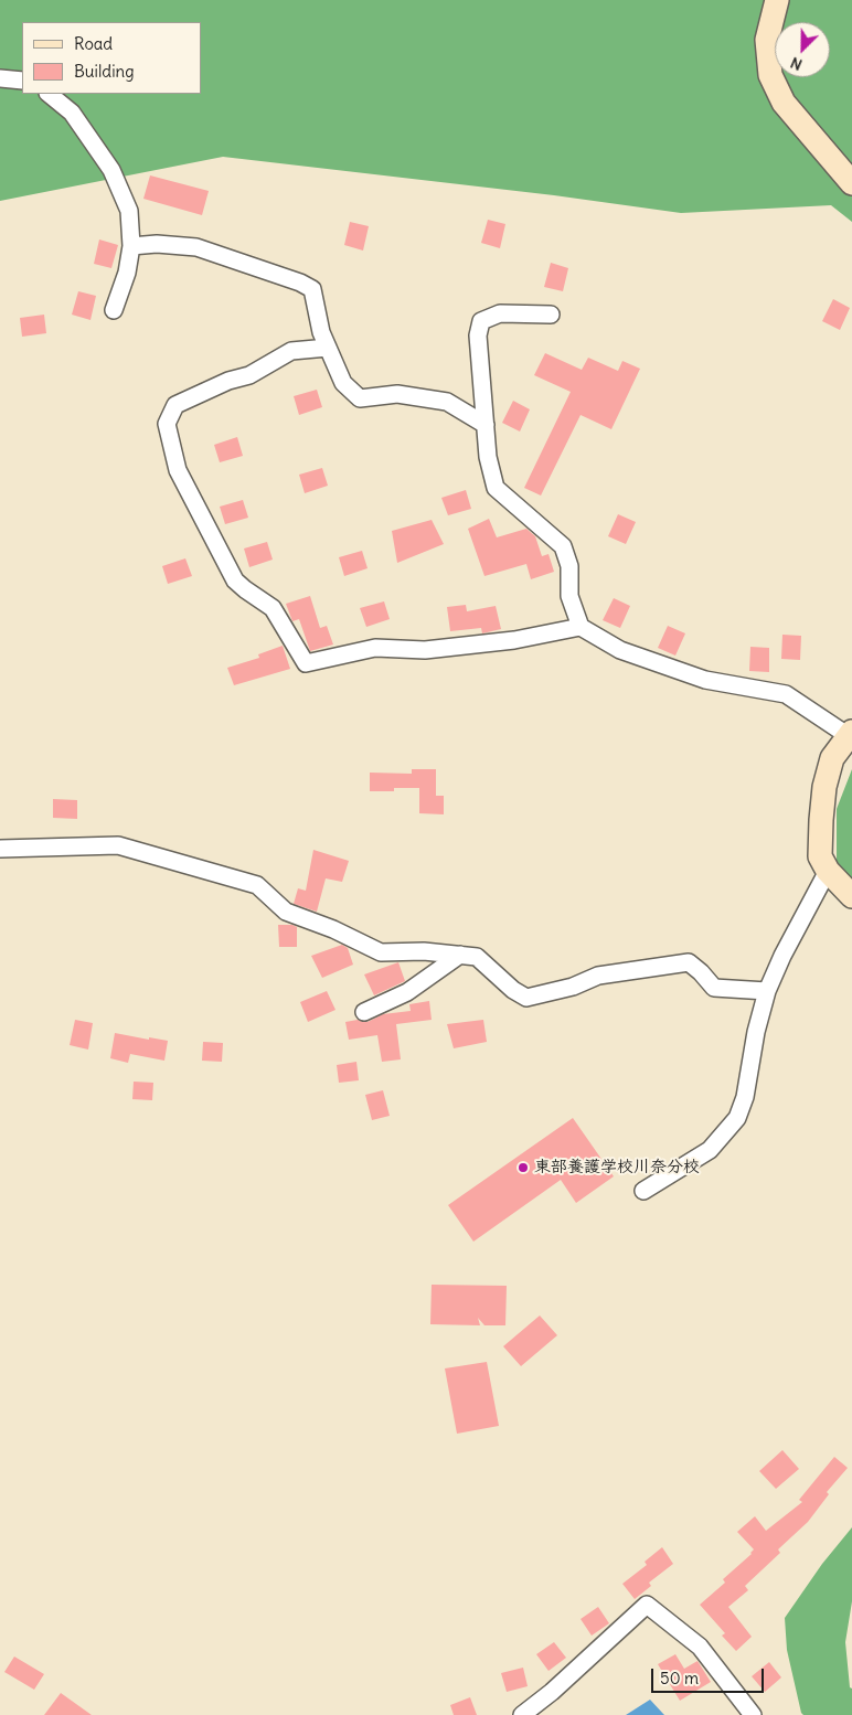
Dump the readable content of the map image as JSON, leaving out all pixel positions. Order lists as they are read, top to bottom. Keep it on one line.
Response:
{"places":["東部養護学校川奈分校"],"legend":["Road","Building"],"scale_bar":"50 m","north":"bottom left"}
